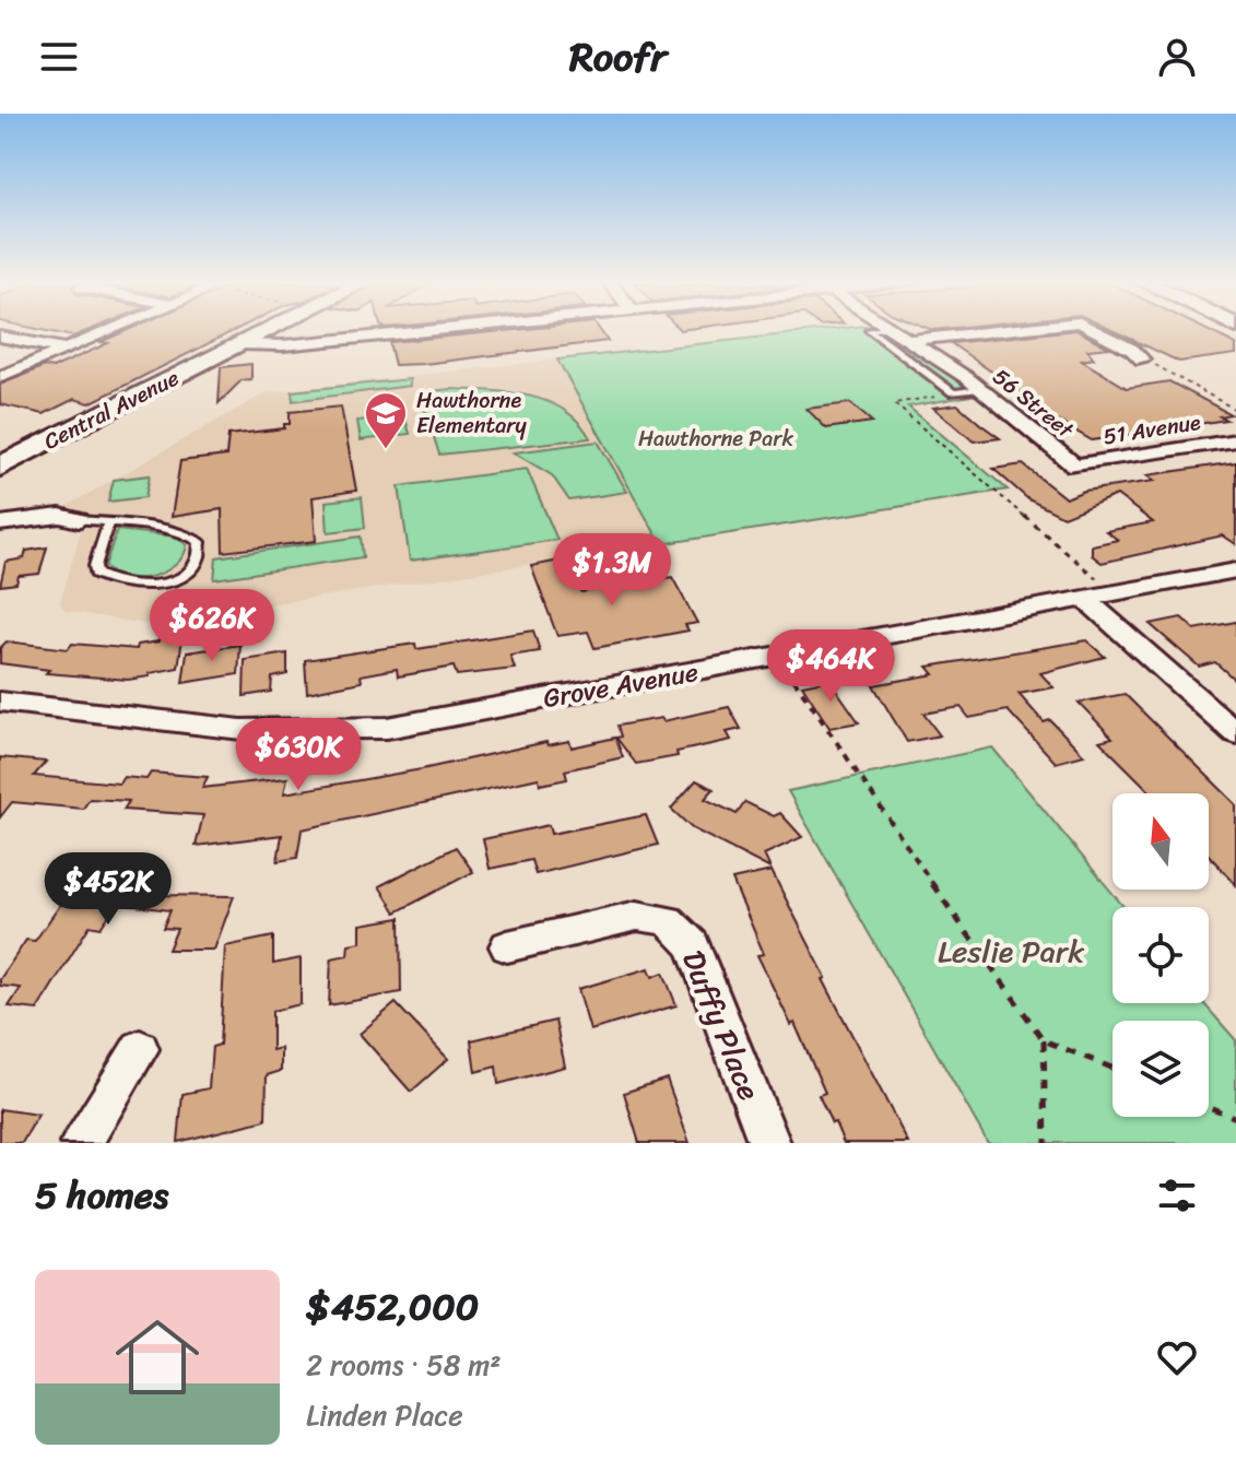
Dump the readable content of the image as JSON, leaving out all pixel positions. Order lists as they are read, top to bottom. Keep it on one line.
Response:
{"streets":{"street":["56 Street","Central Avenue","51 Avenue","Grove Avenue","Duffy Place"]},"crossings":[["56 Street","51 Avenue"]],"parks":["Hawthorne Park","Leslie Park"],"places":{"school or university":["Hawthorne Elementary"]},"north":"top","page":{"header":"Roofr","price":["$1.3M","$626K","$464K","$630K","$452K"],"heading":"5 homes","list":[{"name":"$452,000","note":"2 rooms · 58 m² · Linden Place"}]}}
